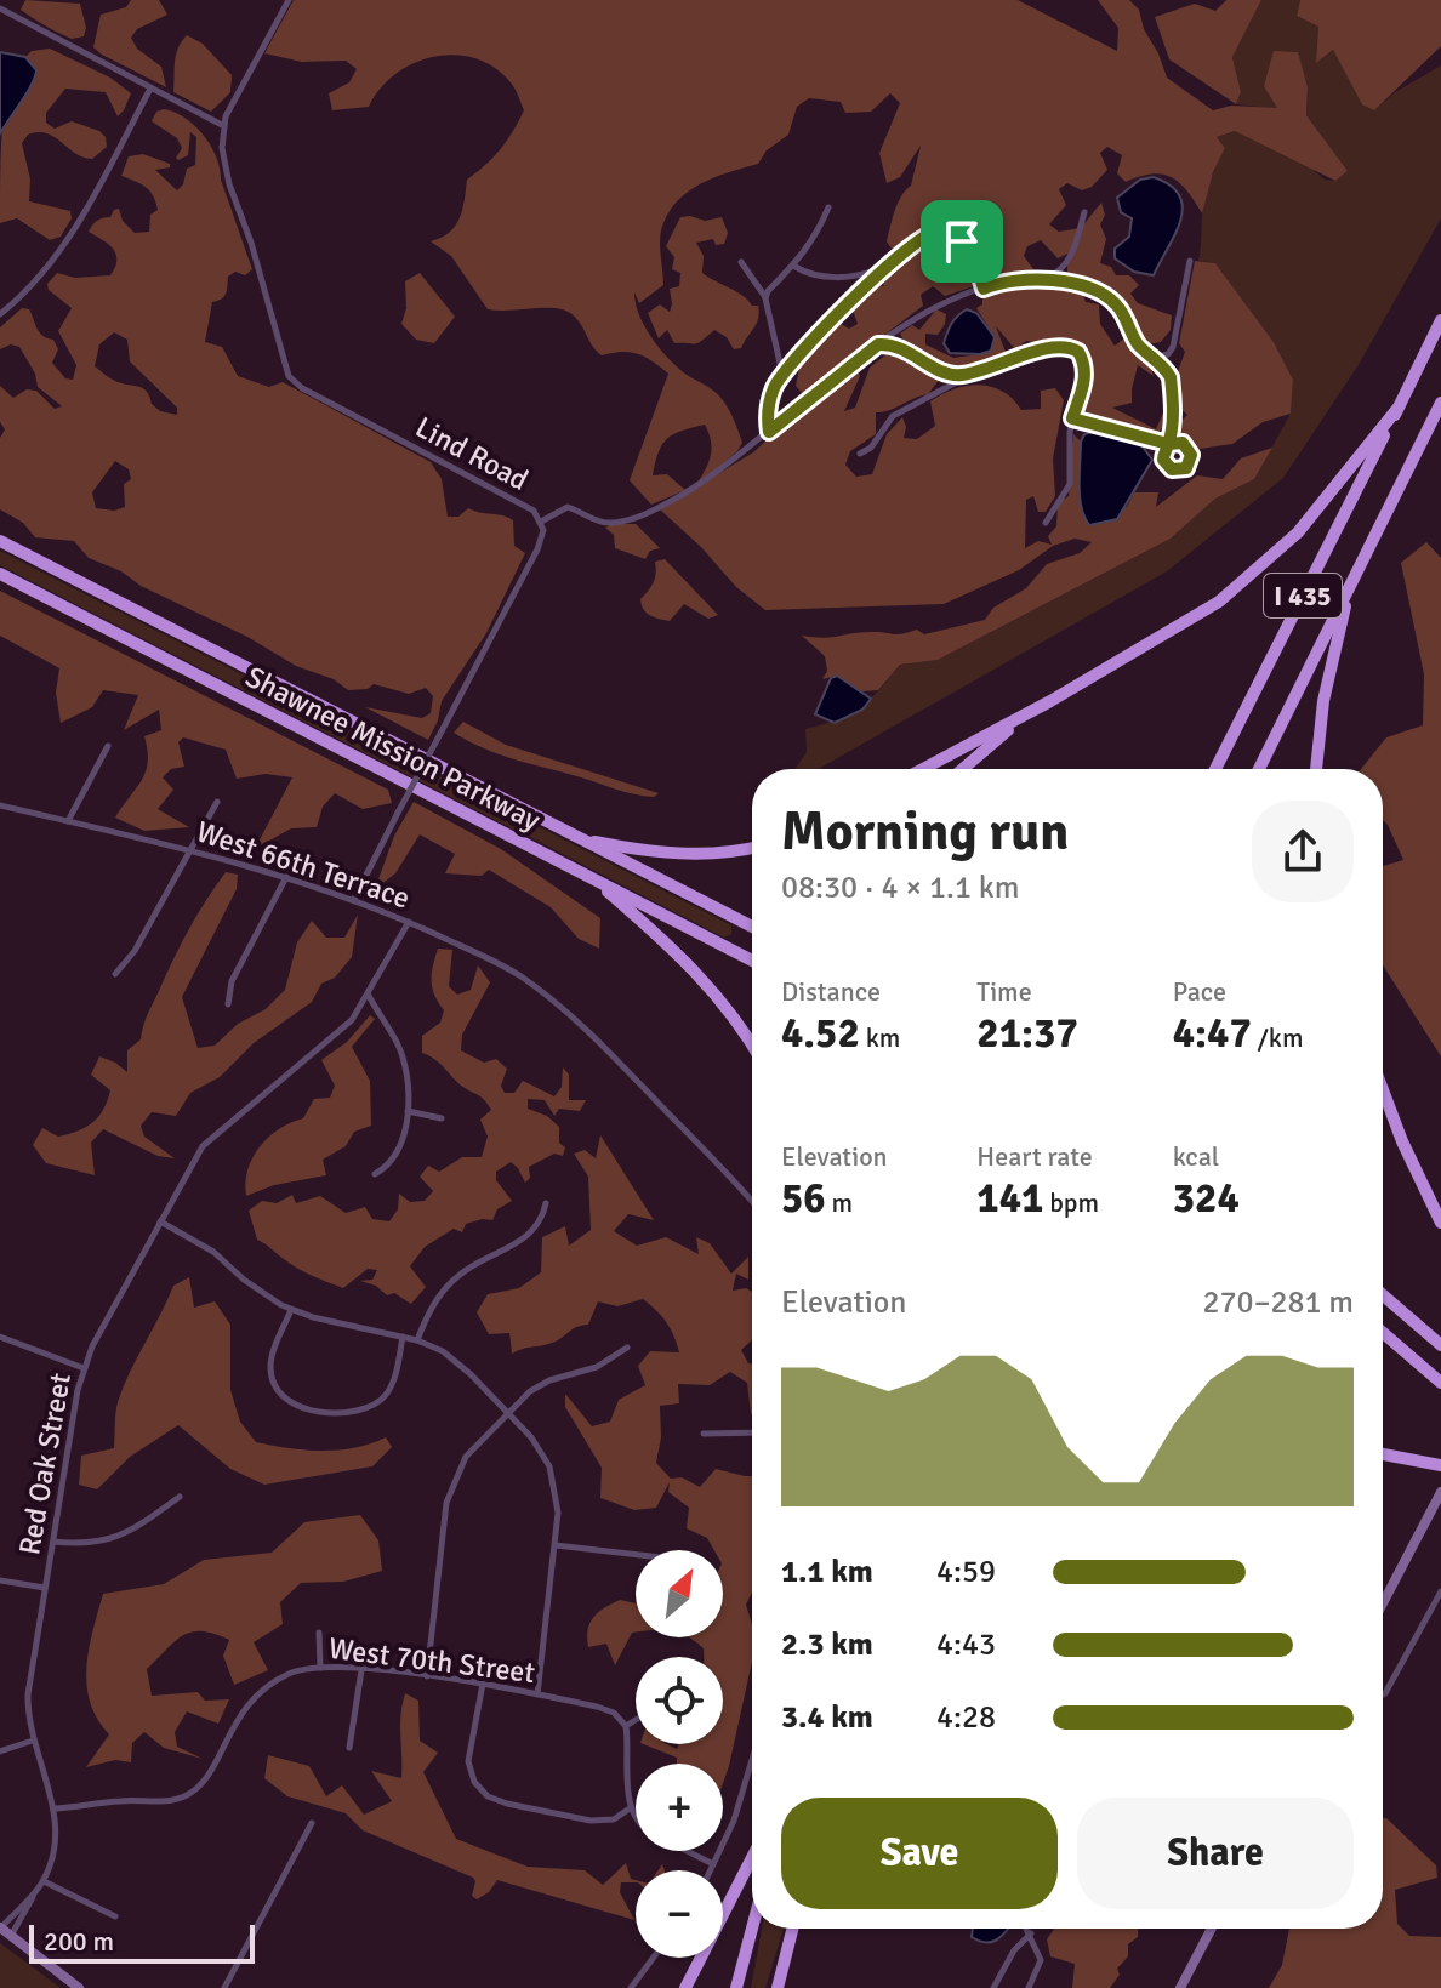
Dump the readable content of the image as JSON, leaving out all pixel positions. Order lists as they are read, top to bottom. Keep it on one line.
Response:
{"streets":{"highway":["I 435","Shawnee Mission Parkway"],"street":["Lind Road","West 66th Terrace","Red Oak Street","West 70th Street"]},"crossings":[["Lind Road","West 66th Terrace"],["West 66th Terrace","Red Oak Street"],["Red Oak Street","West 70th Street"]],"scale_bar":"200 m","north":"top right","page":{"heading":["Morning run","08:30 · 4 × 1.1 km"],"stats":[["Distance","4.52 km"],["Time","21:37"],["Pace","4:47 /km"],["Elevation","56 m"],["Heart rate","141 bpm"],["kcal","324"]],"chart":["Elevation","270–281 m"],"list":[{"name":"1.1 km","note":"4:59"},{"name":"2.3 km","note":"4:43"},{"name":"3.4 km","note":"4:28"}],"map_buttons":["+","−"],"buttons":["Save","Share"],"scale":"200 m"}}
